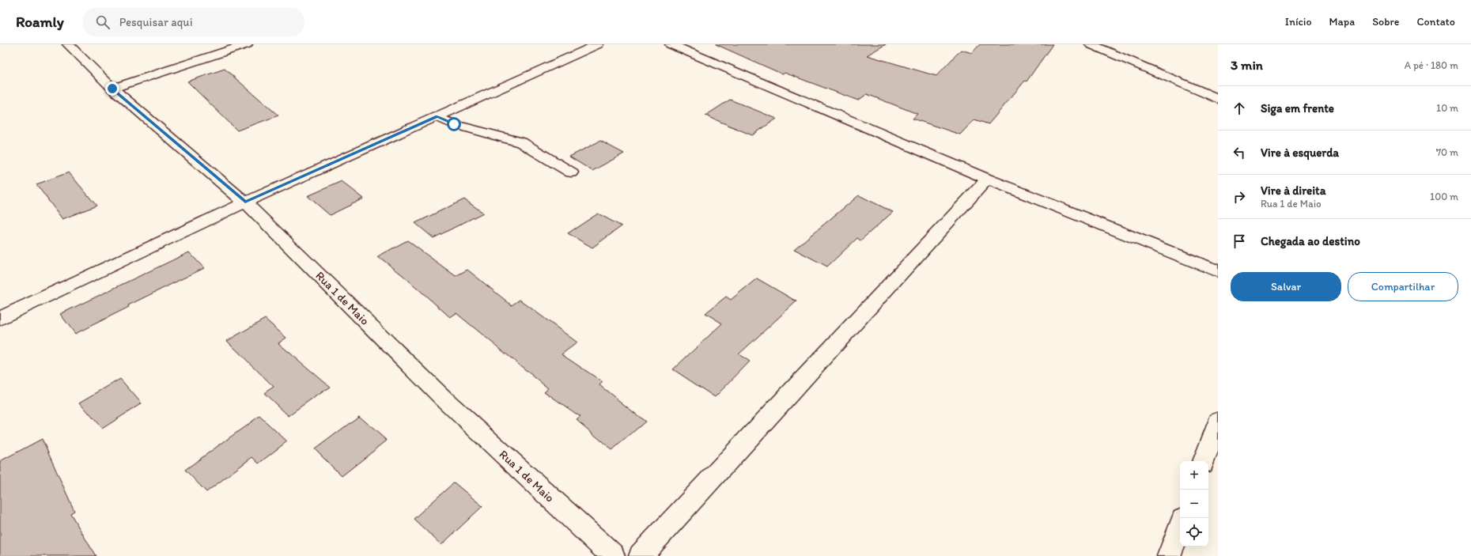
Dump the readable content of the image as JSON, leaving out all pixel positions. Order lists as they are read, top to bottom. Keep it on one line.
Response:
{"streets":{"street":["Rua 1 de Maio"]},"page":{"header":"Roamly","search":"Pesquisar aqui","nav":["Início","Mapa","Sobre","Contato"],"heading":["3 min","A pé · 180 m"],"list":[["Siga em frente","10 m"],["Vire à esquerda","70 m"],["Vire à direita","Rua 1 de Maio","100 m"],"Chegada ao destino"],"buttons":["Salvar","Compartilhar"],"map_buttons":["+","−"]}}
